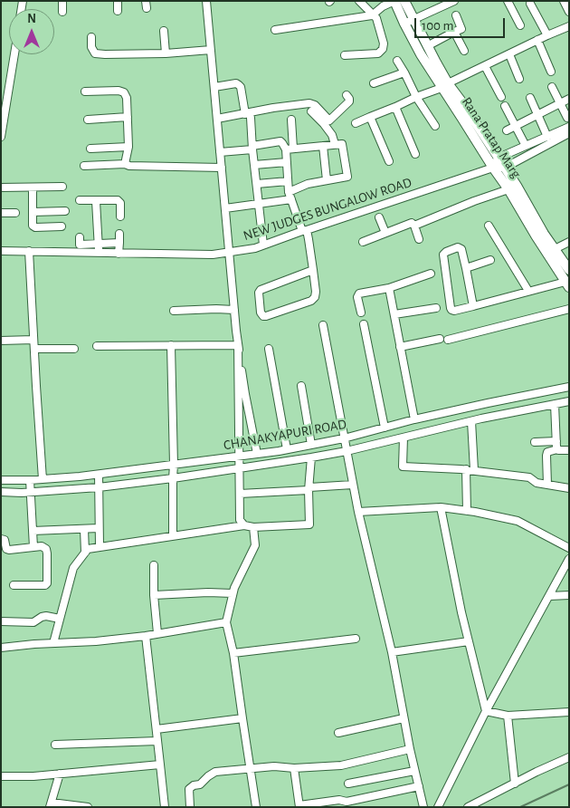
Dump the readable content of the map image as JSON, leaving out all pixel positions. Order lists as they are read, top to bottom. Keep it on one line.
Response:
{"streets":{"main road":["Rana Pratap Marg"],"street":["NEW JUDGES BUNGALOW ROAD","CHANAKYAPURI ROAD"]},"crossings":[["Rana Pratap Marg","NEW JUDGES BUNGALOW ROAD"]],"scale_bar":"100 m","north":"top"}
